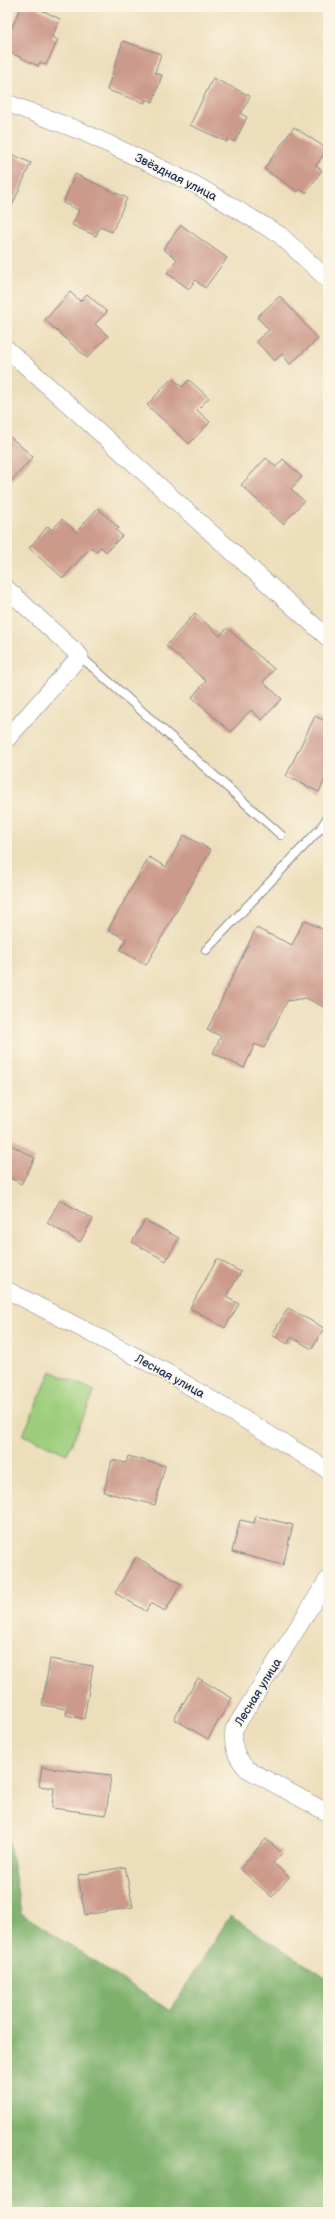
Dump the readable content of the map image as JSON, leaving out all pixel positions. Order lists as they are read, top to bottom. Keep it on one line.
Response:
{"streets":{"street":["Звёздная улица","Лесная улица"]}}
